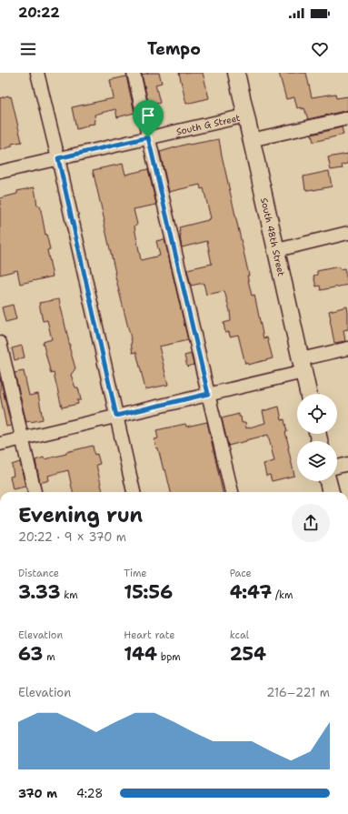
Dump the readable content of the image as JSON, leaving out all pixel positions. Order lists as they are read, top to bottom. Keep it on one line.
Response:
{"streets":{"main road":["South 48th Street"],"street":["South G Street"]},"crossings":[["South G Street","South 48th Street"]],"page":{"status":"20:22","header":"Tempo","heading":["Evening run","20:22 · 9 × 370 m"],"stats":[["Distance","3.33 km"],["Time","15:56"],["Pace","4:47 /km"],["Elevation","63 m"],["Heart rate","144 bpm"],["kcal","254"]],"chart":["Elevation","216–221 m"],"list":[{"name":"370 m","note":"4:28"}]}}
